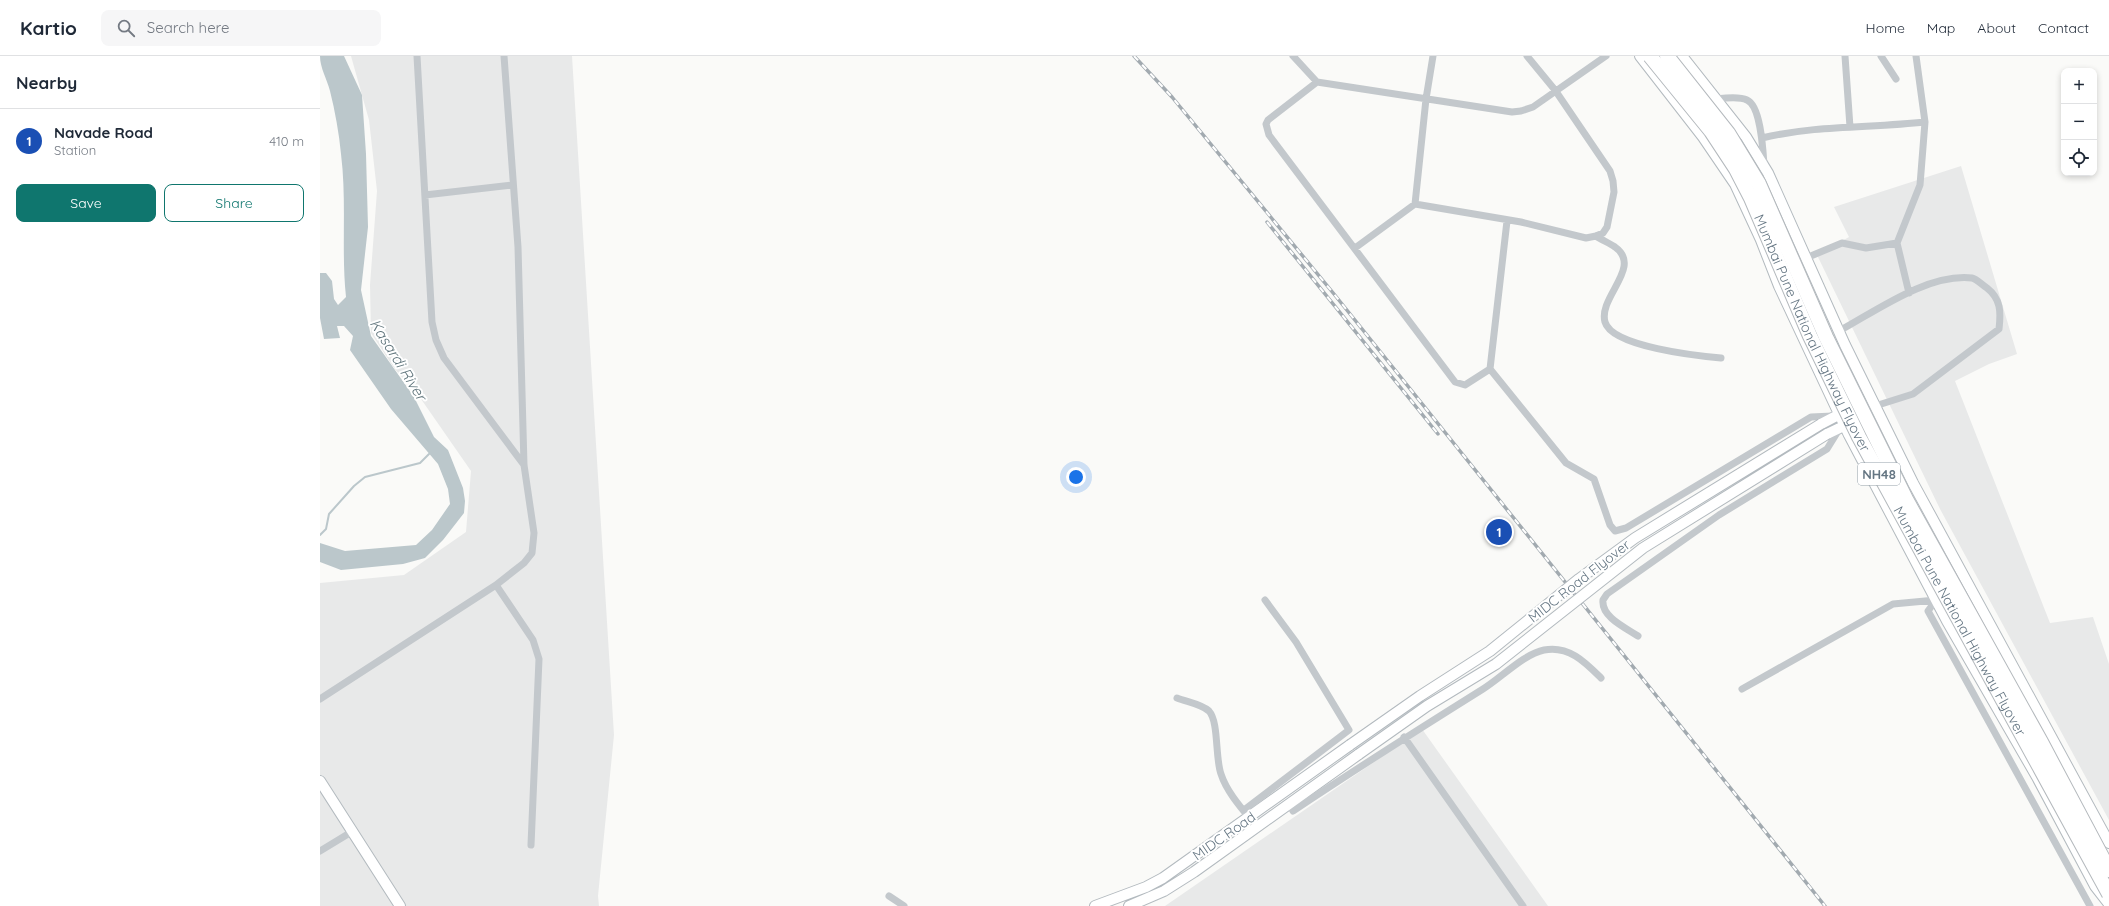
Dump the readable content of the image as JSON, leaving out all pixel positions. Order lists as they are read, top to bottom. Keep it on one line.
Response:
{"streets":{"highway":["Mumbai Pune National Highway Flyover","NH48"],"main road":["MIDC Road Flyover","MIDC Road"]},"crossings":[["MIDC Road Flyover","MIDC Road"]],"water":["Kasardi River"],"page":{"header":"Kartio","search":"Search here","nav":["Home","Map","About","Contact"],"heading":"Nearby","map_buttons":["+","−"],"list":[{"mark":"1","name":"Navade Road","note":"Station","value":"410 m"}],"buttons":["Save","Share"],"pins":"1"}}
